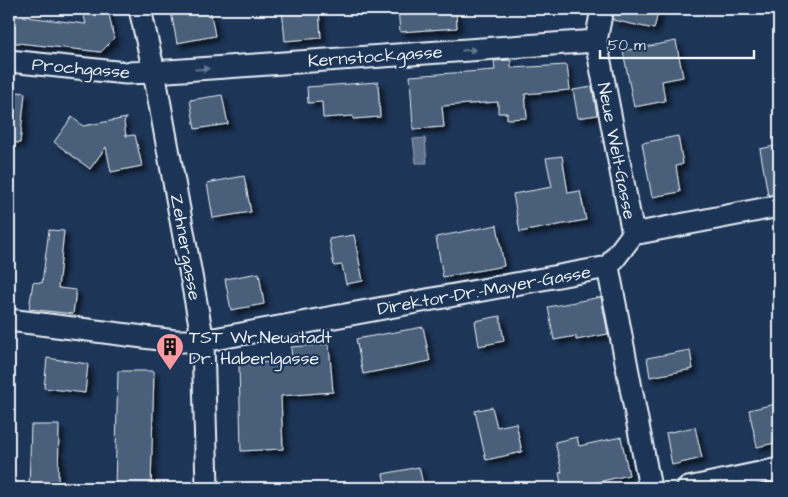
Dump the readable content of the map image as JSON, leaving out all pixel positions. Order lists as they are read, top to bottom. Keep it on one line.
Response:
{"streets":{"street":["Kernstockgasse","Prochgasse","Neue Welt-Gasse","Zehnergasse","Direktor-Dr.-Mayer-Gasse"]},"crossings":[["Kernstockgasse","Prochgasse"],["Kernstockgasse","Neue Welt-Gasse"],["Kernstockgasse","Zehnergasse"],["Prochgasse","Zehnergasse"],["Neue Welt-Gasse","Direktor-Dr.-Mayer-Gasse"],["Zehnergasse","Direktor-Dr.-Mayer-Gasse"]],"one_way":["Kernstockgasse"],"places":{"building":["TST Wr.Neuatadt Dr. Haberlgasse"]},"scale_bar":"50 m"}
